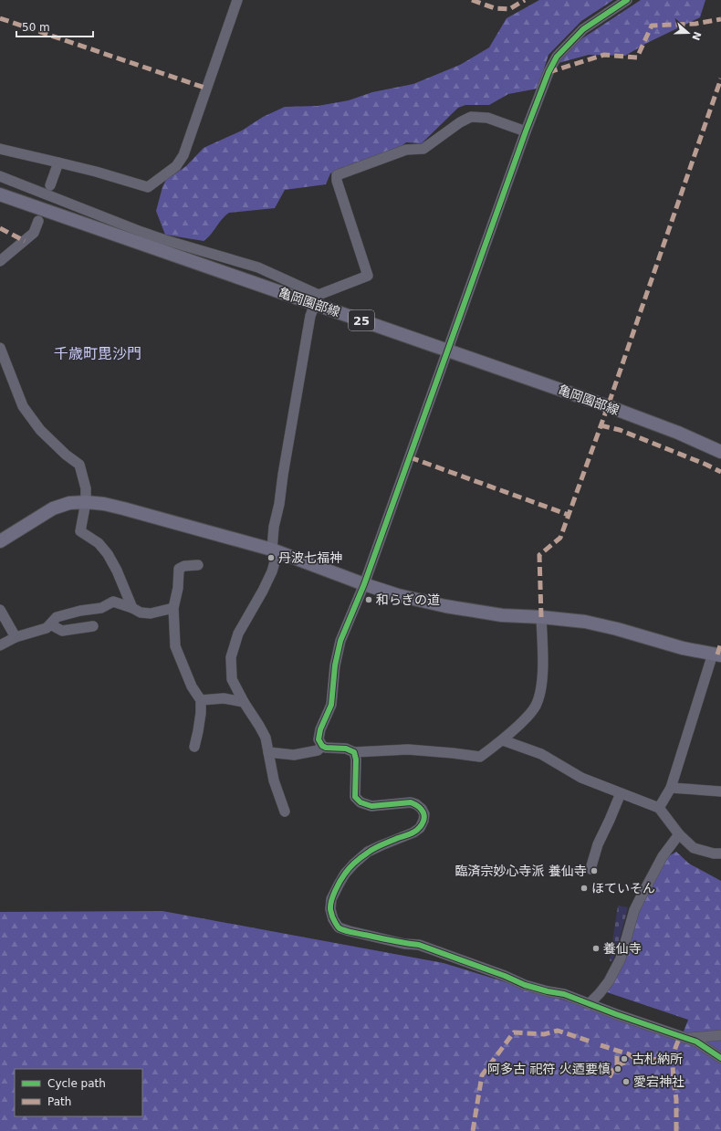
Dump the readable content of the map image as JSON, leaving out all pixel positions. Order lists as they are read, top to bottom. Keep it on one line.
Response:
{"streets":{"main road":["亀岡園部線","25"]},"districts":["千歳町毘沙門"],"places":["丹波七福神","和らぎの道","臨済宗妙心寺派 養仙寺","ほていそん","養仙寺","古札納所","阿多古 祀符 火迺要慎","愛宕神社"],"legend":["Cycle path","Path"],"scale_bar":"50 m","north":"right"}
